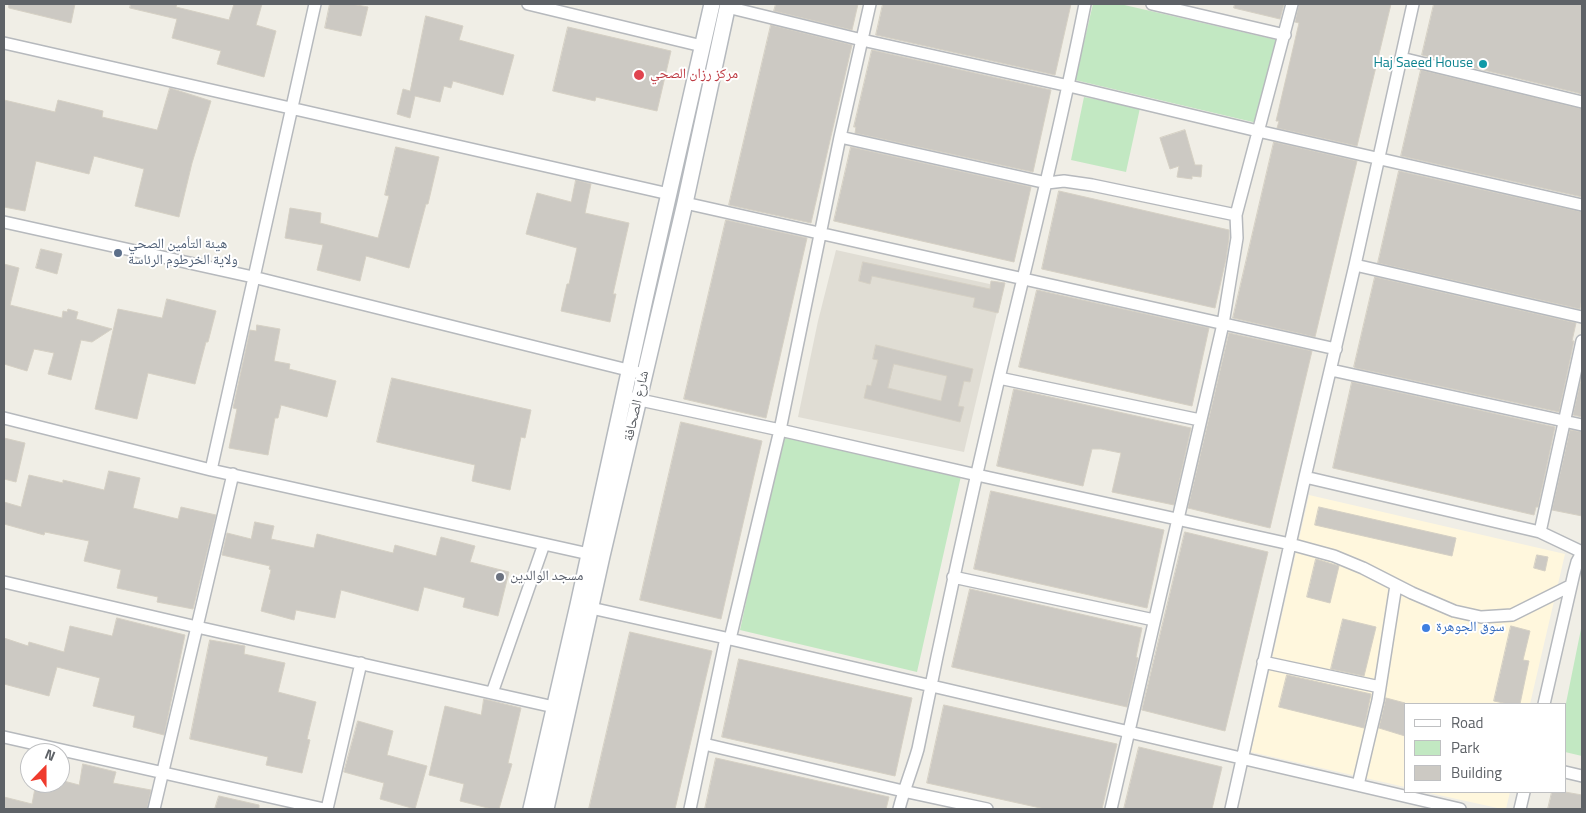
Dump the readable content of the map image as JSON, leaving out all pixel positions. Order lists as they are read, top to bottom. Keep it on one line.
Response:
{"streets":{"main road":["شارع الصحافة"]},"places":["Haj Saeed House","مركز رزان الصحي","هيئة التأمين الصحي ولاية الخرطوم الرئاسة","مسجد الوالدين","سوق الجوهرة"],"legend":["Road","Park","Building"],"north":"top"}
